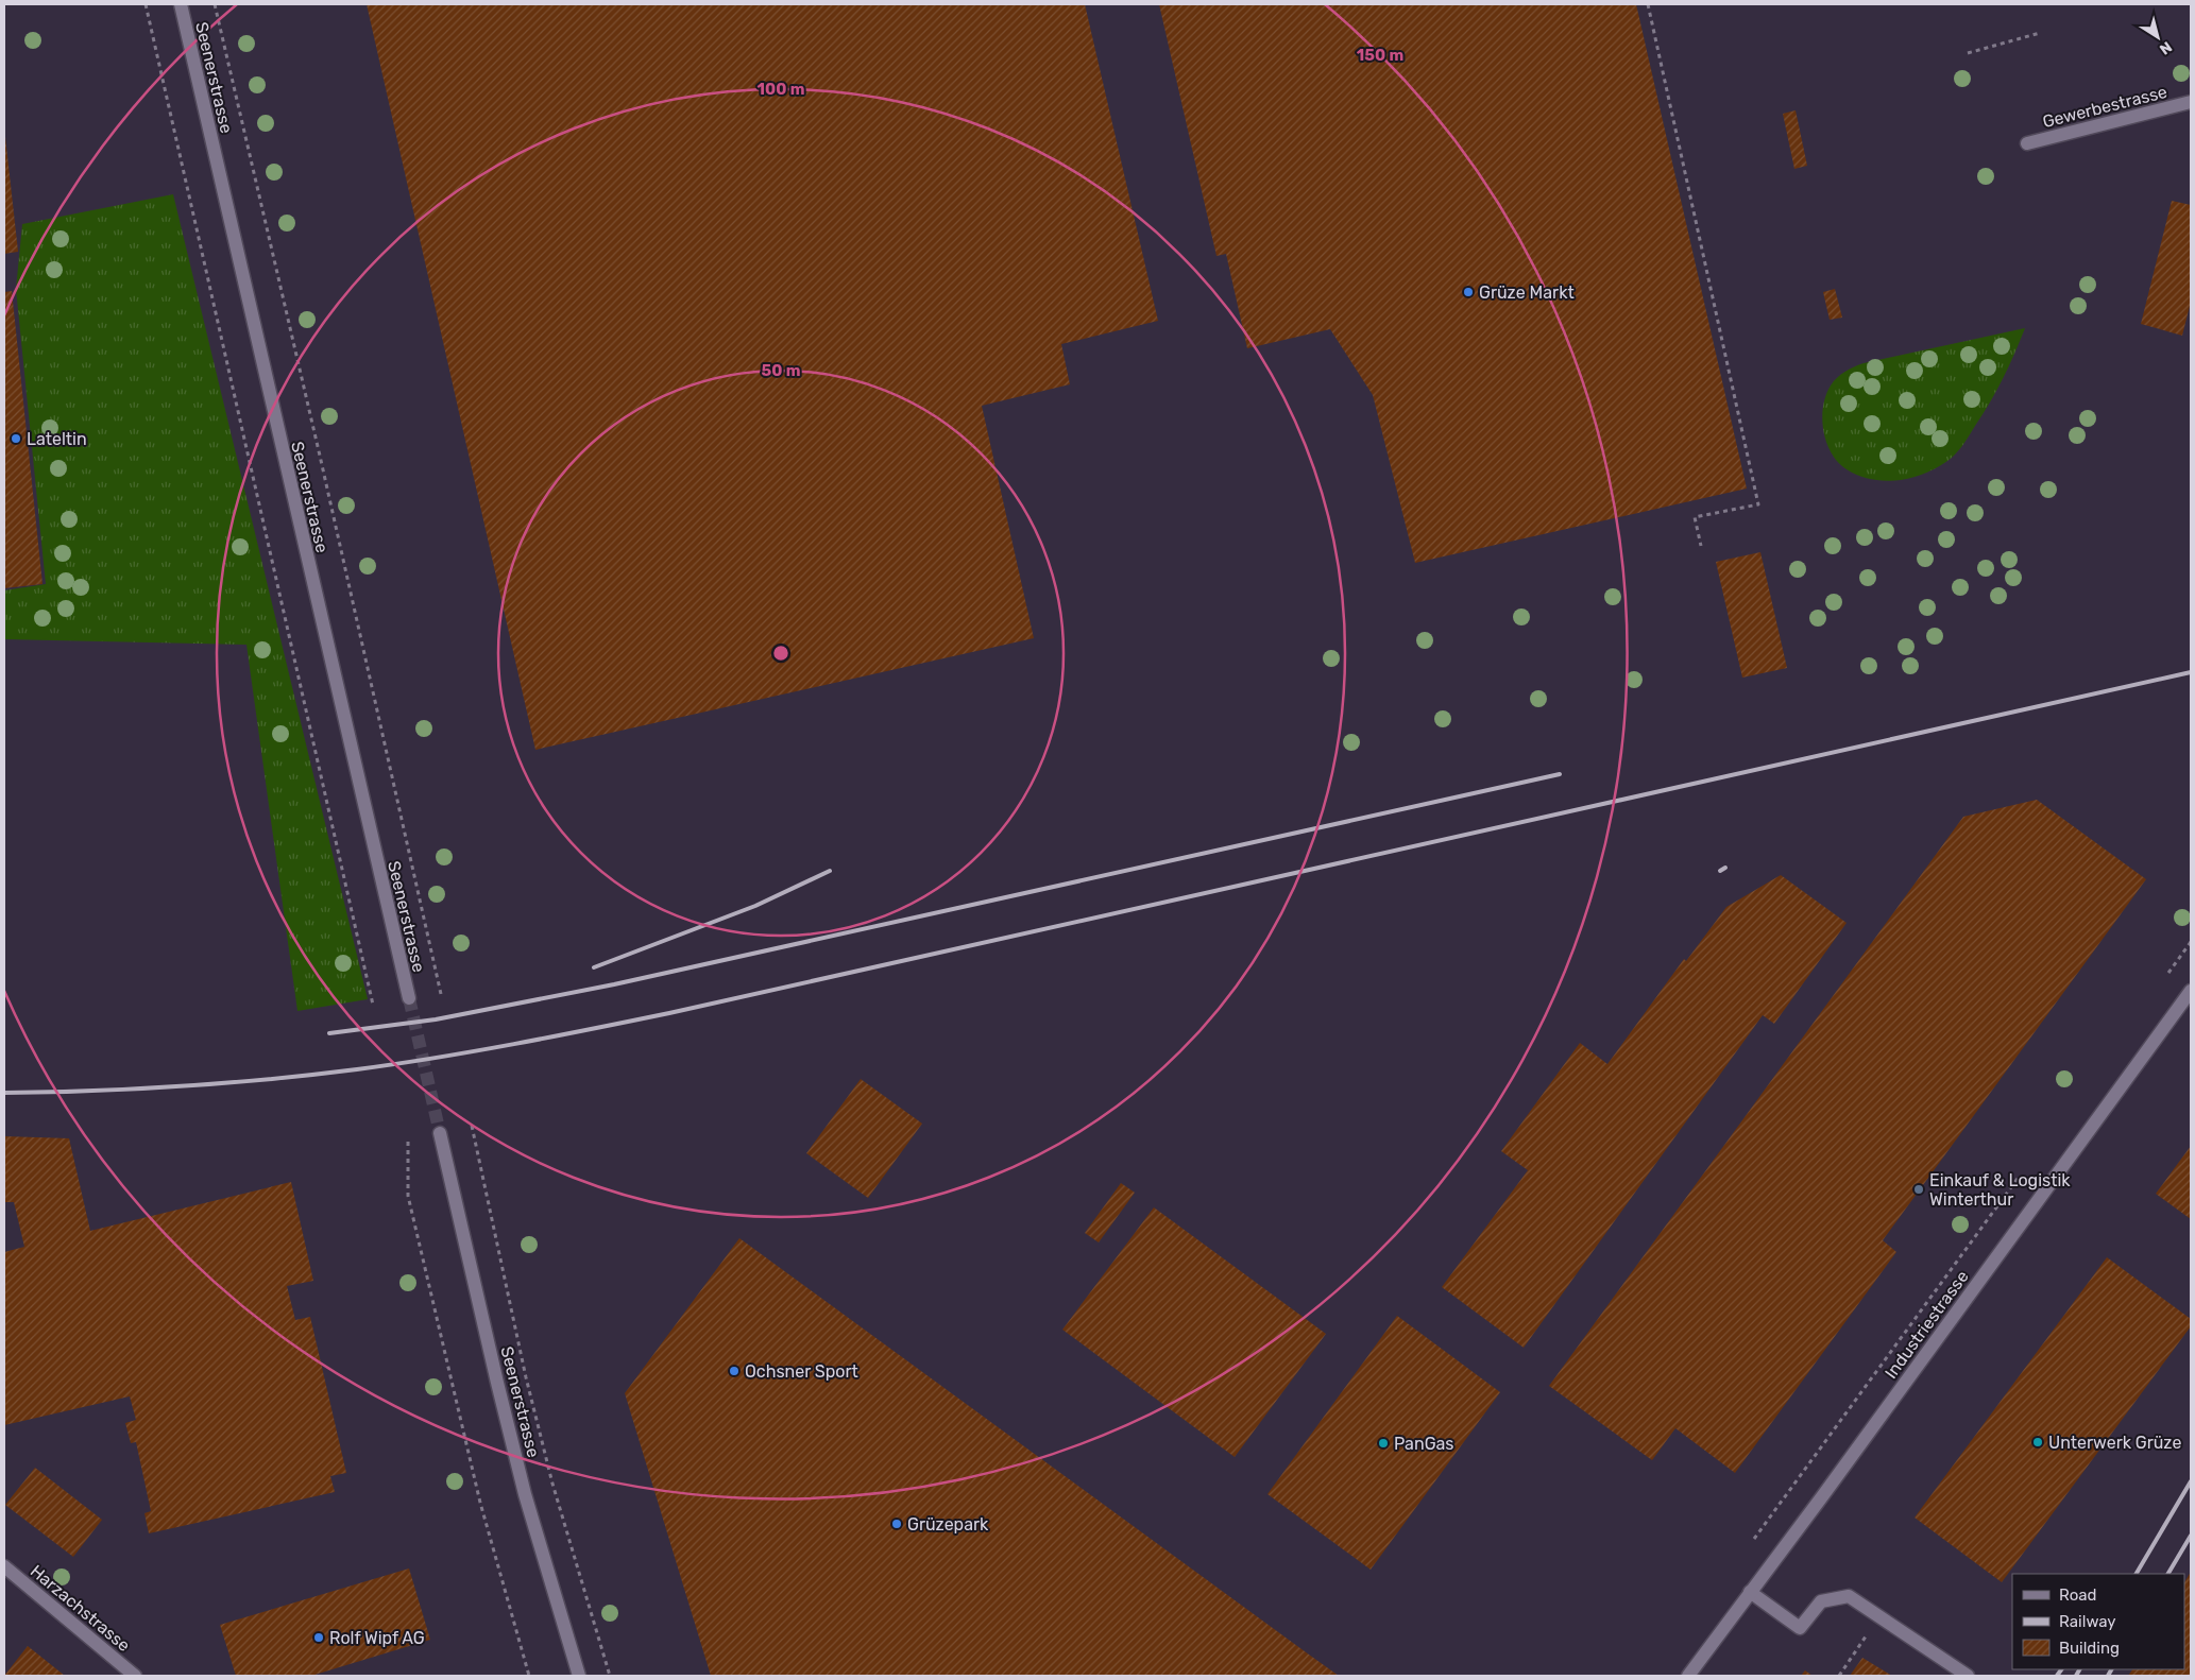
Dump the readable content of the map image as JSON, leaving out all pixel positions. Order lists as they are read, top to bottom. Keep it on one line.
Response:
{"streets":{"main road":["Seenerstrasse","Gewerbestrasse","Industriestrasse","Harzachstrasse"]},"places":["Grüze Markt","Lateltin","Einkauf & Logistik Winterthur","Ochsner Sport","Unterwerk Grüze","PanGas","Grüzepark","Rolf Wipf AG"],"legend":["Road","Railway","Building"],"north":"bottom right","rings":["150 m","100 m","50 m"]}
